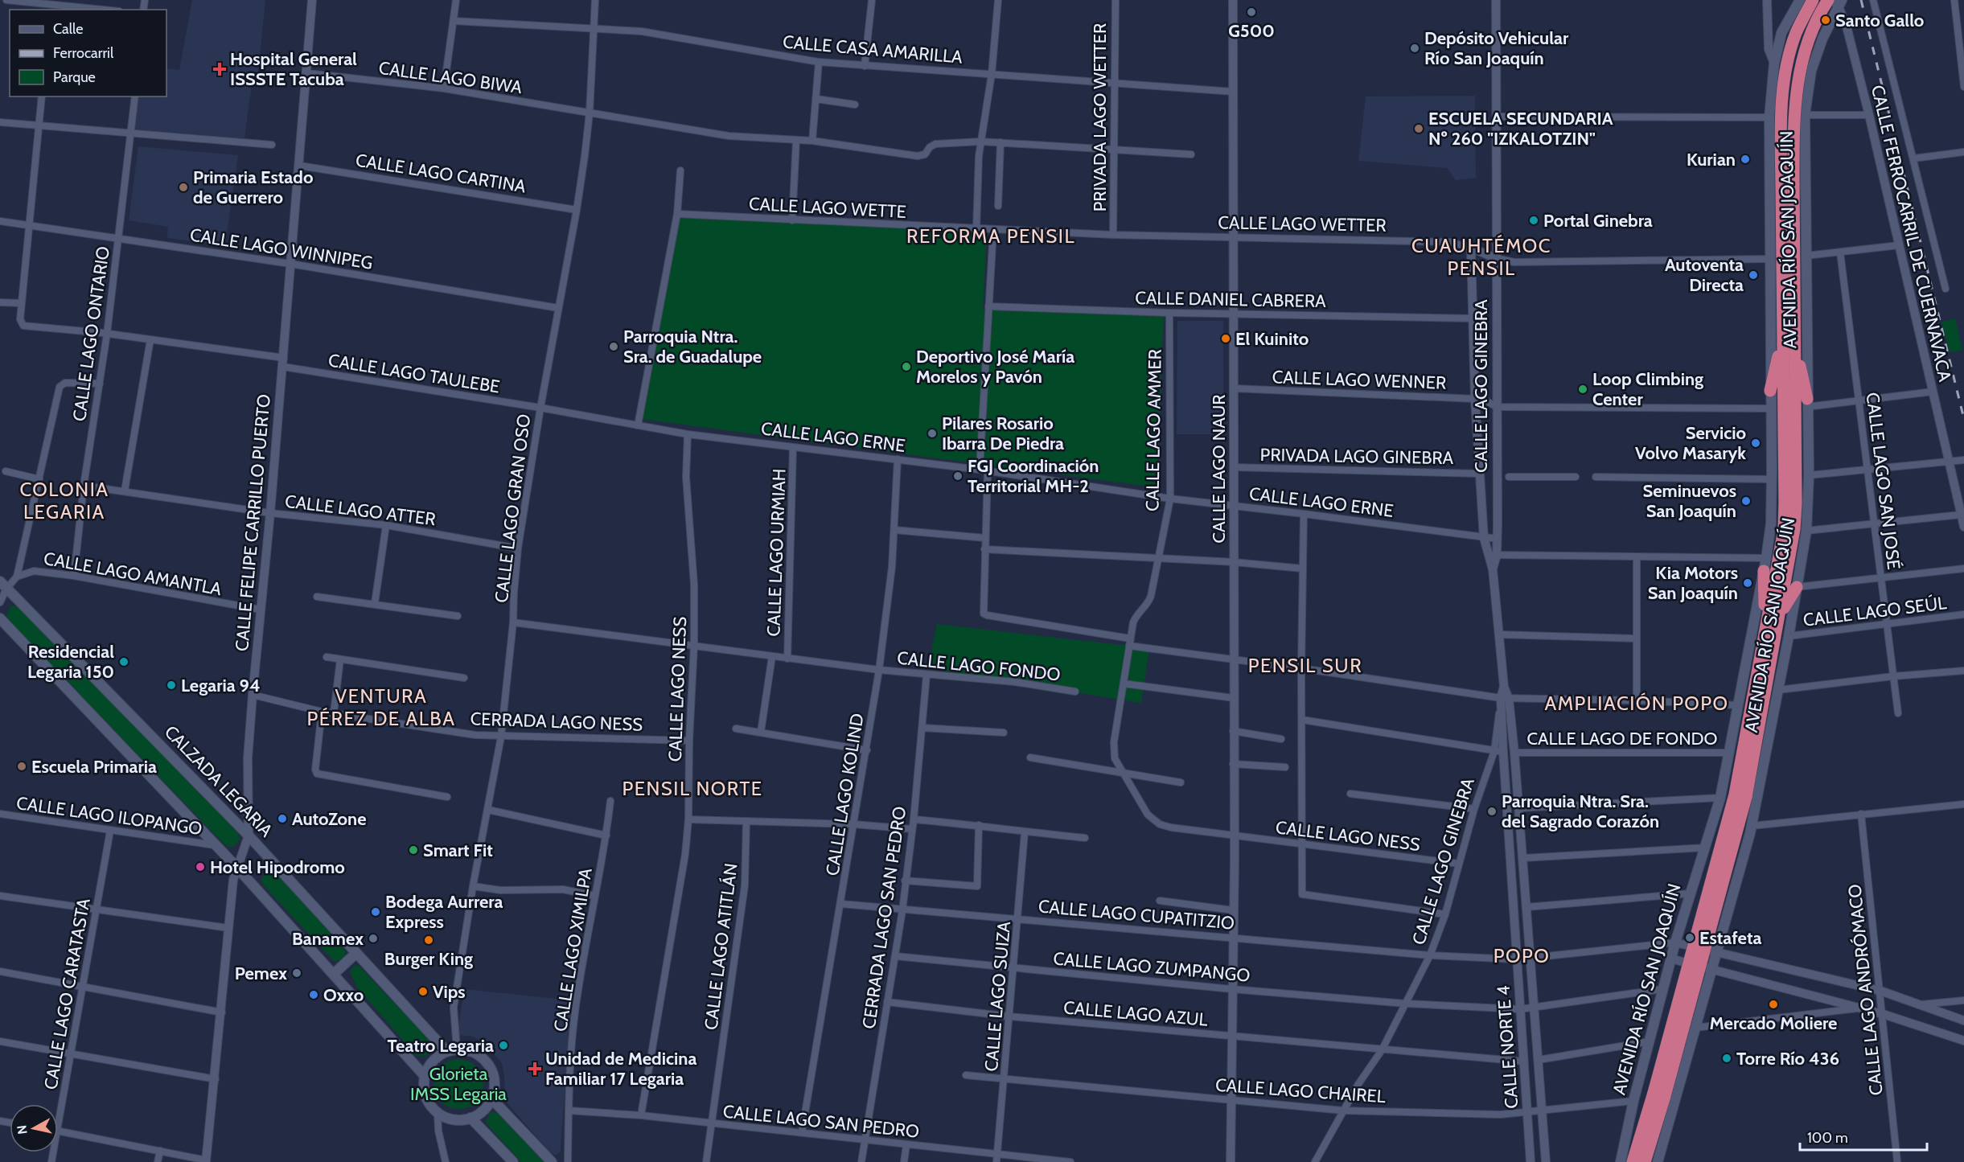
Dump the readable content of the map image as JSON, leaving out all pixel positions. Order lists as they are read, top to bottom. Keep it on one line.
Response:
{"streets":{"highway":["AVENIDA RÍO SAN JOAQUÍN"],"main road":["CALZADA LEGARIA"],"street":["CALLE CASA AMARILLA","CALLE LAGO BIWA","PRIVADA LAGO WETTER","CALLE LAGO CARTINA","CALLE LAGO WETTE","CALLE LAGO WETTER","CALLE FERROCARRIL DE CUERNAVACA","CALLE LAGO WINNIPEG","CALLE DANIEL CABRERA","CALLE LAGO ONTARIO","CALLE LAGO TAULEBE","CALLE LAGO WENNER","CALLE LAGO GINEBRA","CALLE LAGO AMMER","CALLE LAGO ERNE","PRIVADA LAGO GINEBRA","CALLE LAGO NAUR","CALLE LAGO SAN JOSÉ","CALLE LAGO GRAN OSO","CALLE LAGO ATTER","CALLE FELIPE CARRILLO PUERTO","CALLE LAGO URMIAH","CALLE LAGO AMANTLA","CALLE LAGO SEÚL","CALLE LAGO FONDO","CALLE LAGO NESS","CERRADA LAGO NESS","CALLE LAGO DE FONDO","CALLE LAGO KOLIND","CALLE LAGO ILOPANGO","CALLE LAGO CUPATITZIO","CERRADA LAGO SAN PEDRO","CALLE LAGO ATITLÁN","CALLE LAGO XIMILPA","CALLE LAGO ZUMPANGO","CALLE LAGO ANDRÓMACO","CALLE LAGO CARATASTA","CALLE LAGO SUIZA","CALLE LAGO AZUL","CALLE NORTE 4","CALLE LAGO CHAIREL","CALLE LAGO SAN PEDRO"]},"crossings":[["CALLE CASA AMARILLA","PRIVADA LAGO WETTER"],["CALLE CASA AMARILLA","CALLE LAGO NAUR"],["CALLE CASA AMARILLA","CALLE LAGO GRAN OSO"],["CALLE LAGO BIWA","CALLE LAGO GRAN OSO"],["CALLE LAGO BIWA","CALLE FELIPE CARRILLO PUERTO"],["PRIVADA LAGO WETTER","CALLE LAGO WETTER"],["CALLE LAGO CARTINA","CALLE LAGO GRAN OSO"],["CALLE LAGO CARTINA","CALLE FELIPE CARRILLO PUERTO"],["CALLE LAGO WETTE","CALLE LAGO WETTER"],["CALLE LAGO WETTER","AVENIDA RÍO SAN JOAQUÍN"],["CALLE LAGO WETTER","CALLE LAGO GINEBRA"],["CALLE LAGO WETTER","CALLE LAGO NAUR"],["CALLE FERROCARRIL DE CUERNAVACA","AVENIDA RÍO SAN JOAQUÍN"],["AVENIDA RÍO SAN JOAQUÍN","CALLE LAGO WENNER"],["AVENIDA RÍO SAN JOAQUÍN","CALLE LAGO SEÚL"],["AVENIDA RÍO SAN JOAQUÍN","CALLE LAGO DE FONDO"],["AVENIDA RÍO SAN JOAQUÍN","CALLE LAGO CUPATITZIO"],["AVENIDA RÍO SAN JOAQUÍN","CALLE LAGO ZUMPANGO"],["AVENIDA RÍO SAN JOAQUÍN","CALLE LAGO CHAIREL"],["CALLE LAGO WINNIPEG","CALLE LAGO ONTARIO"],["CALLE LAGO WINNIPEG","CALLE LAGO GRAN OSO"],["CALLE LAGO WINNIPEG","CALLE FELIPE CARRILLO PUERTO"],["CALLE DANIEL CABRERA","CALLE LAGO GINEBRA"],["CALLE DANIEL CABRERA","CALLE LAGO AMMER"],["CALLE DANIEL CABRERA","CALLE LAGO NAUR"],["CALLE LAGO ONTARIO","CALLE LAGO TAULEBE"],["CALLE LAGO ONTARIO","CALLE LAGO ATTER"],["CALLE LAGO ONTARIO","CALLE LAGO AMANTLA"],["CALLE LAGO TAULEBE","CALLE LAGO ERNE"],["CALLE LAGO TAULEBE","CALLE LAGO GRAN OSO"],["CALLE LAGO TAULEBE","CALLE FELIPE CARRILLO PUERTO"],["CALLE LAGO WENNER","CALLE LAGO GINEBRA"],["CALLE LAGO WENNER","CALLE LAGO NAUR"],["CALLE LAGO GINEBRA","CALLE LAGO ERNE"],["CALLE LAGO GINEBRA","PRIVADA LAGO GINEBRA"],["CALLE LAGO GINEBRA","CALLE LAGO NESS"],["CALLE LAGO GINEBRA","CALLE LAGO CUPATITZIO"],["CALLE LAGO GINEBRA","CALLE LAGO ZUMPANGO"],["CALLE LAGO GINEBRA","CALLE LAGO AZUL"],["CALLE LAGO GINEBRA","CALLE NORTE 4"],["CALLE LAGO GINEBRA","CALLE LAGO CHAIREL"],["CALLE LAGO AMMER","CALLE LAGO ERNE"],["CALLE LAGO AMMER","CALLE LAGO NAUR"],["CALLE LAGO AMMER","CALLE LAGO NESS"],["CALLE LAGO ERNE","CALLE LAGO NAUR"],["CALLE LAGO ERNE","CALLE LAGO GRAN OSO"],["CALLE LAGO ERNE","CALLE LAGO URMIAH"],["CALLE LAGO ERNE","CALLE LAGO NESS"],["CALLE LAGO ERNE","CALLE LAGO KOLIND"],["PRIVADA LAGO GINEBRA","CALLE LAGO NAUR"],["CALLE LAGO NAUR","CALLE LAGO NESS"],["CALLE LAGO NAUR","CALLE LAGO CUPATITZIO"],["CALLE LAGO NAUR","CALLE LAGO ZUMPANGO"],["CALLE LAGO NAUR","CALLE LAGO AZUL"],["CALLE LAGO NAUR","CALLE LAGO CHAIREL"],["CALLE LAGO SAN JOSÉ","CALLE LAGO SEÚL"],["CALLE LAGO GRAN OSO","CALLE LAGO ATTER"],["CALLE LAGO GRAN OSO","CERRADA LAGO NESS"],["CALLE LAGO GRAN OSO","CALZADA LEGARIA"],["CALLE LAGO ATTER","CALLE FELIPE CARRILLO PUERTO"],["CALLE FELIPE CARRILLO PUERTO","CALLE LAGO AMANTLA"],["CALLE FELIPE CARRILLO PUERTO","CERRADA LAGO NESS"],["CALLE FELIPE CARRILLO PUERTO","CALZADA LEGARIA"],["CALLE LAGO AMANTLA","CALZADA LEGARIA"],["CALLE LAGO FONDO","CALLE LAGO KOLIND"],["CALLE LAGO FONDO","CERRADA LAGO SAN PEDRO"],["CALLE LAGO NESS","CERRADA LAGO NESS"],["CALLE LAGO NESS","CALLE LAGO SAN PEDRO"],["CALLE LAGO DE FONDO","CALLE NORTE 4"],["CALLE LAGO KOLIND","CALLE LAGO CUPATITZIO"],["CALLE LAGO KOLIND","CALLE LAGO SAN PEDRO"],["CALLE LAGO ILOPANGO","CALLE LAGO CARATASTA"],["CALLE LAGO CUPATITZIO","CERRADA LAGO SAN PEDRO"],["CALLE LAGO CUPATITZIO","CALLE LAGO SUIZA"],["CALLE LAGO CUPATITZIO","CALLE NORTE 4"],["CERRADA LAGO SAN PEDRO","CALLE LAGO ZUMPANGO"],["CERRADA LAGO SAN PEDRO","CALLE LAGO AZUL"],["CERRADA LAGO SAN PEDRO","CALLE LAGO SAN PEDRO"],["CALLE LAGO ATITLÁN","CALLE LAGO SAN PEDRO"],["CALLE LAGO XIMILPA","CALLE LAGO SAN PEDRO"],["CALLE LAGO ZUMPANGO","CALLE LAGO SUIZA"],["CALLE LAGO ZUMPANGO","CALLE NORTE 4"],["CALLE LAGO SUIZA","CALLE LAGO AZUL"],["CALLE LAGO SUIZA","CALLE LAGO CHAIREL"],["CALLE LAGO SUIZA","CALLE LAGO SAN PEDRO"],["CALLE LAGO AZUL","CALLE NORTE 4"],["CALLE NORTE 4","CALLE LAGO CHAIREL"]],"districts":["REFORMA PENSIL","CUAUHTÉMOC PENSIL","COLONIA LEGARIA","PENSIL SUR","VENTURA PÉREZ DE ALBA","AMPLIACIÓN POPO","PENSIL NORTE","POPO"],"parks":["Glorieta IMSS Legaria"],"places":{"other":["G500","Santo Gallo","Depósito Vehicular Río San Joaquín","ESCUELA SECUNDARIA Nº 260 \"IZKALOTZIN\"","Kurian","Primaria Estado de Guerrero","Portal Ginebra","Autoventa Directa","El Kuinito","Parroquia Ntra. Sra. de Guadalupe","Deportivo José María Morelos y Pavón","Loop Climbing Center","Pilares Rosario Ibarra De Piedra","Servicio Volvo Masaryk","FGJ Coordinación Territorial MH-2","Seminuevos San Joaquín","Kia Motors San Joaquín","Residencial Legaria 150","Legaria 94","Escuela Primaria","Parroquia Ntra. Sra. del Sagrado Corazón","AutoZone","Smart Fit","Hotel Hipodromo","Bodega Aurrera Express","Estafeta","Banamex","Burger King","Pemex","Vips","Oxxo","Mercado Moliere","Teatro Legaria","Torre Río 436"],"health":["Hospital General ISSSTE Tacuba","Unidad de Medicina Familiar 17 Legaria"]},"legend":["Calle","Ferrocarril","Parque"],"scale_bar":"100 m","north":"left"}
